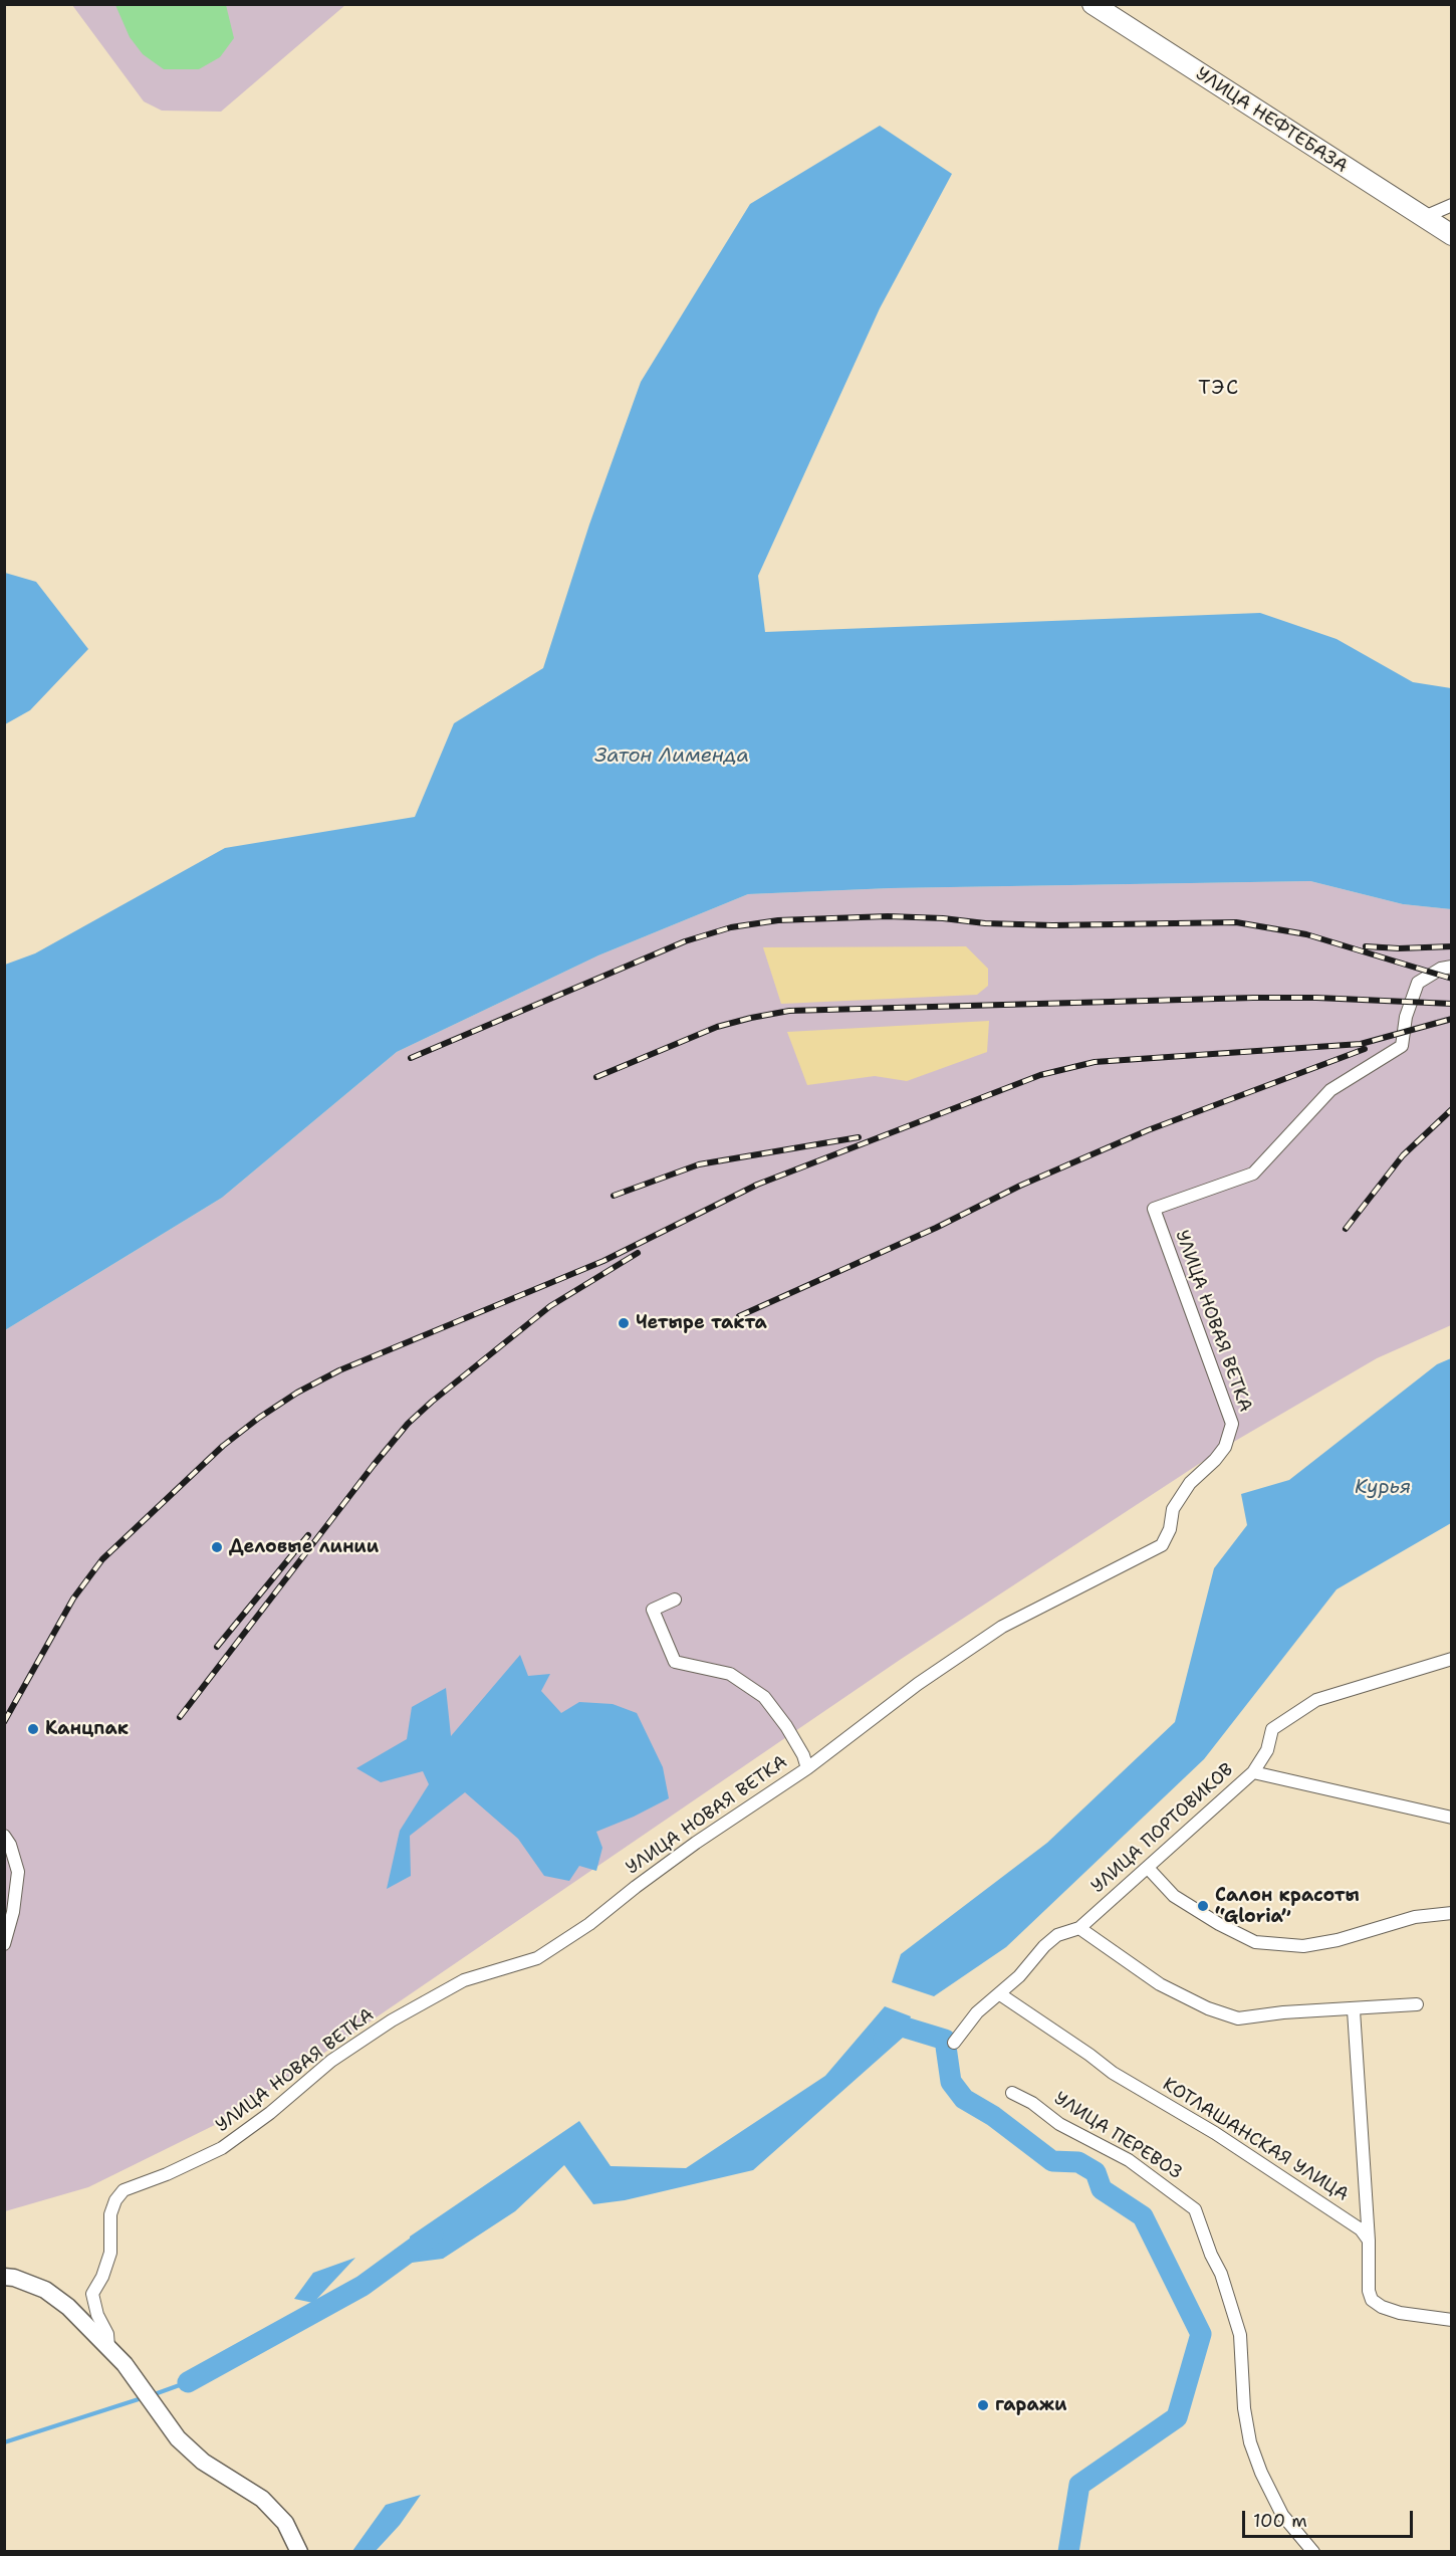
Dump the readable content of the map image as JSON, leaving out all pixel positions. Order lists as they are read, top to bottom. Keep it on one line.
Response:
{"streets":{"main road":["УЛИЦА НЕФТЕБАЗА"],"street":["УЛИЦА НОВАЯ ВЕТКА","УЛИЦА ПОРТОВИКОВ","УЛИЦА ПЕРЕВОЗ","КОТЛАШАНСКАЯ УЛИЦА"]},"crossings":[["УЛИЦА ПОРТОВИКОВ","КОТЛАШАНСКАЯ УЛИЦА"]],"districts":["ТЭС"],"water":["Затон Лименда","Курья"],"places":["Четыре такта","Деловые линии","Канцпак","Салон красоты “Gloria”","гаражи"],"scale_bar":"100 m"}
